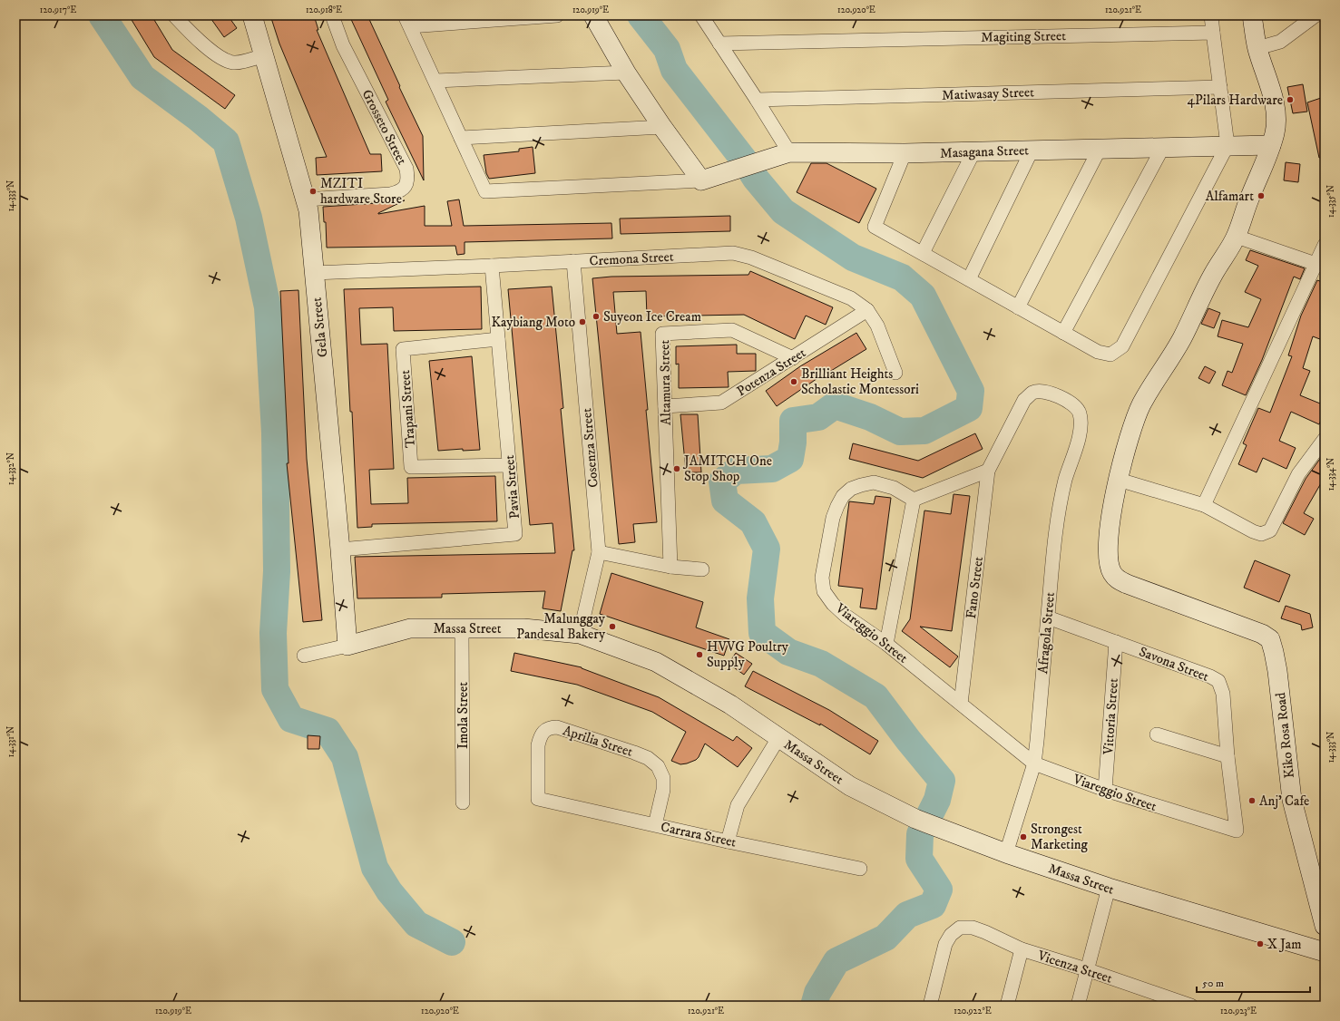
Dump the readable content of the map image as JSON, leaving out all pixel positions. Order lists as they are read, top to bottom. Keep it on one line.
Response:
{"streets":{"street":["Magiting Street","Matiwasay Street","Grosseto Street","Masagana Street","Cremona Street","Gela Street","Potenza Street","Altamura Street","Trapani Street","Cosenza Street","Pavia Street","Fano Street","Massa Street","Viareggio Street","Afragola Street","Savona Street","Imola Street","Vittoria Street","Kiko Rosa Road","Aprilia Street","Carrara Street","Vicenza Street"]},"crossings":[["Grosseto Street","Gela Street"],["Cremona Street","Gela Street"],["Cremona Street","Potenza Street"],["Cremona Street","Cosenza Street"],["Cremona Street","Pavia Street"],["Gela Street","Pavia Street"],["Gela Street","Massa Street"],["Potenza Street","Altamura Street"],["Trapani Street","Pavia Street"],["Cosenza Street","Massa Street"],["Fano Street","Viareggio Street"],["Fano Street","Afragola Street"],["Massa Street","Afragola Street"],["Massa Street","Imola Street"],["Viareggio Street","Afragola Street"],["Viareggio Street","Savona Street"],["Viareggio Street","Vittoria Street"],["Afragola Street","Savona Street"],["Savona Street","Vittoria Street"],["Aprilia Street","Carrara Street"]],"places":["4Pilars Hardware","MZITI hardware Store","Alfamart","Suyeon Ice Cream","Kaybiang Moto","Brilliant Heights Scholastic Montessori","JAMITCH One Stop Shop","Malunggay Pandesal Bakery","HVVG Poultry Supply","Anj' Cafe","Strongest Marketing","X Jam"],"scale_bar":"50 m","coordinates":["120.917°E","120.918°E","120.919°E","120.920°E","120.921°E","14.333°N","14.335°N","14.332°N","14.334°N","14.331°N","120.922°E","120.923°E"]}
